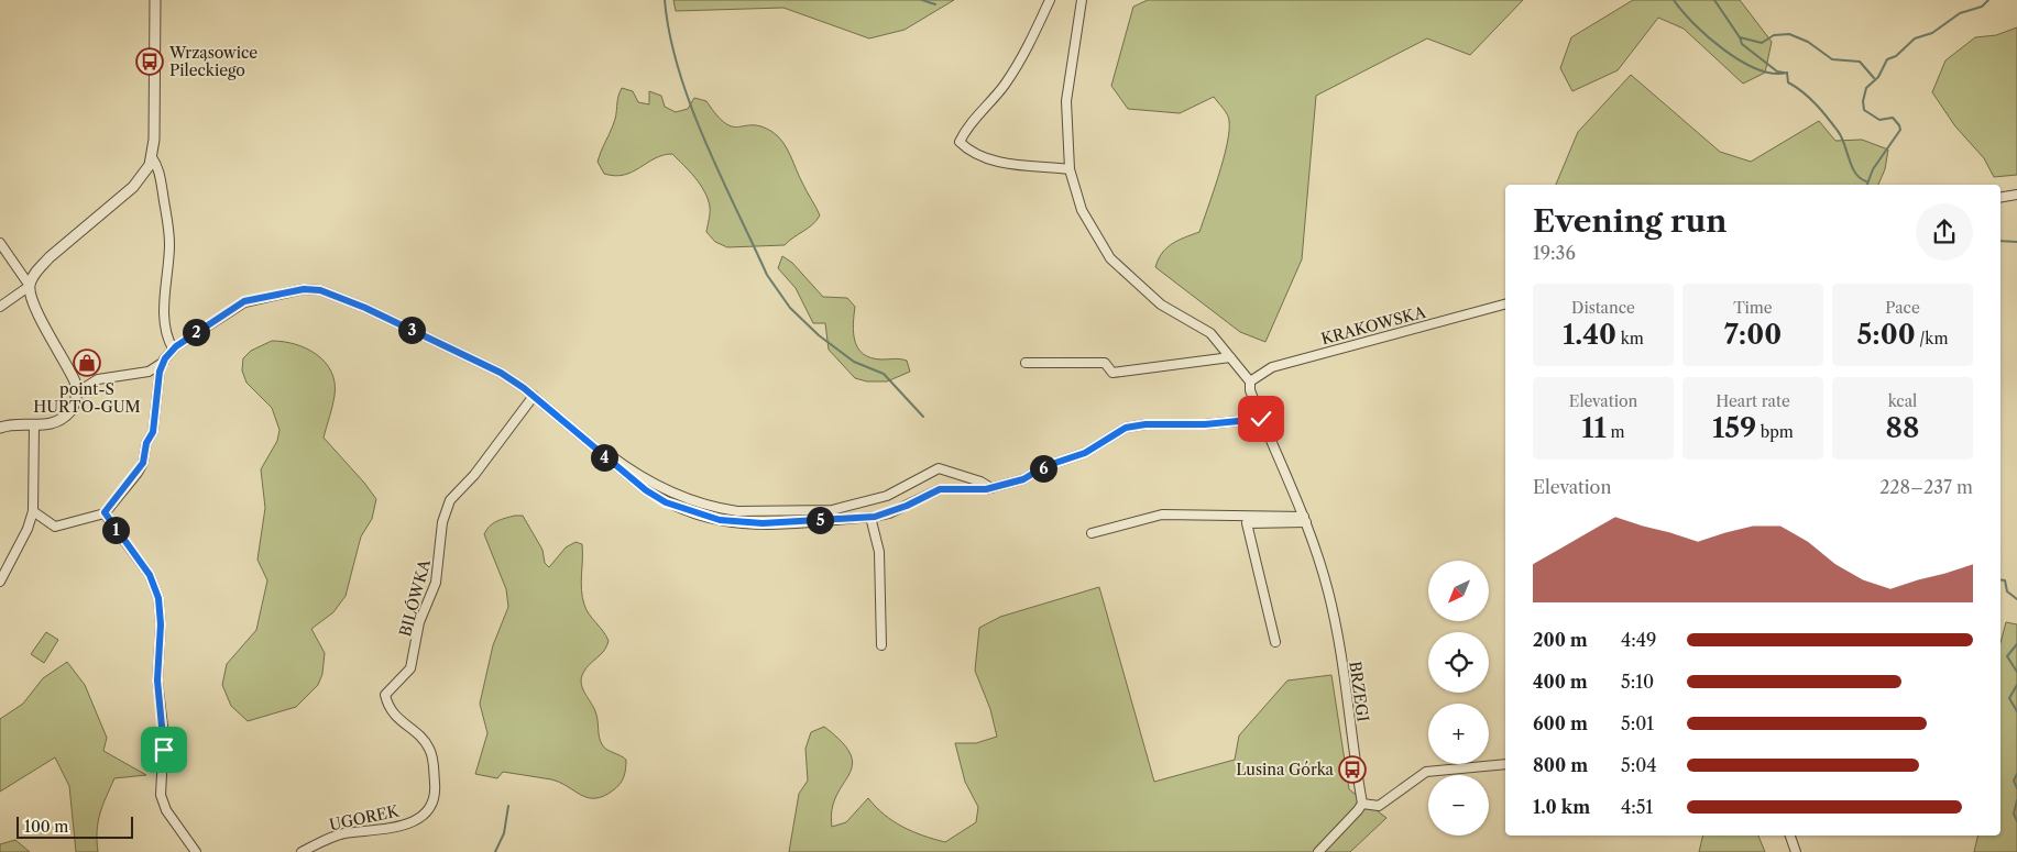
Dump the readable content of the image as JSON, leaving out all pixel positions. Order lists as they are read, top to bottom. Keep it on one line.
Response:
{"streets":{"street":["KRAKOWSKA","BILÓWKA","BRZEGI","UGOREK"]},"crossings":[["KRAKOWSKA","BRZEGI"],["BILÓWKA","UGOREK"]],"places":{"bus stop":["Wrząsowice Pileckiego","Lusina Górka"],"shop":["point-S HURTO-GUM"]},"scale_bar":"100 m","north":"bottom left","page":{"heading":["Evening run","19:36"],"stats":[["Distance","1.40 km"],["Time","7:00"],["Pace","5:00 /km"],["Elevation","11 m"],["Heart rate","159 bpm"],["kcal","88"]],"pins":["3","2","4","6","5","1"],"chart":["Elevation","228–237 m"],"map_buttons":["+","−"],"list":[{"name":"200 m","note":"4:49"},{"name":"400 m","note":"5:10"},{"name":"600 m","note":"5:01"},{"name":"800 m","note":"5:04"},{"name":"1.0 km","note":"4:51"}],"scale":"100 m"}}
